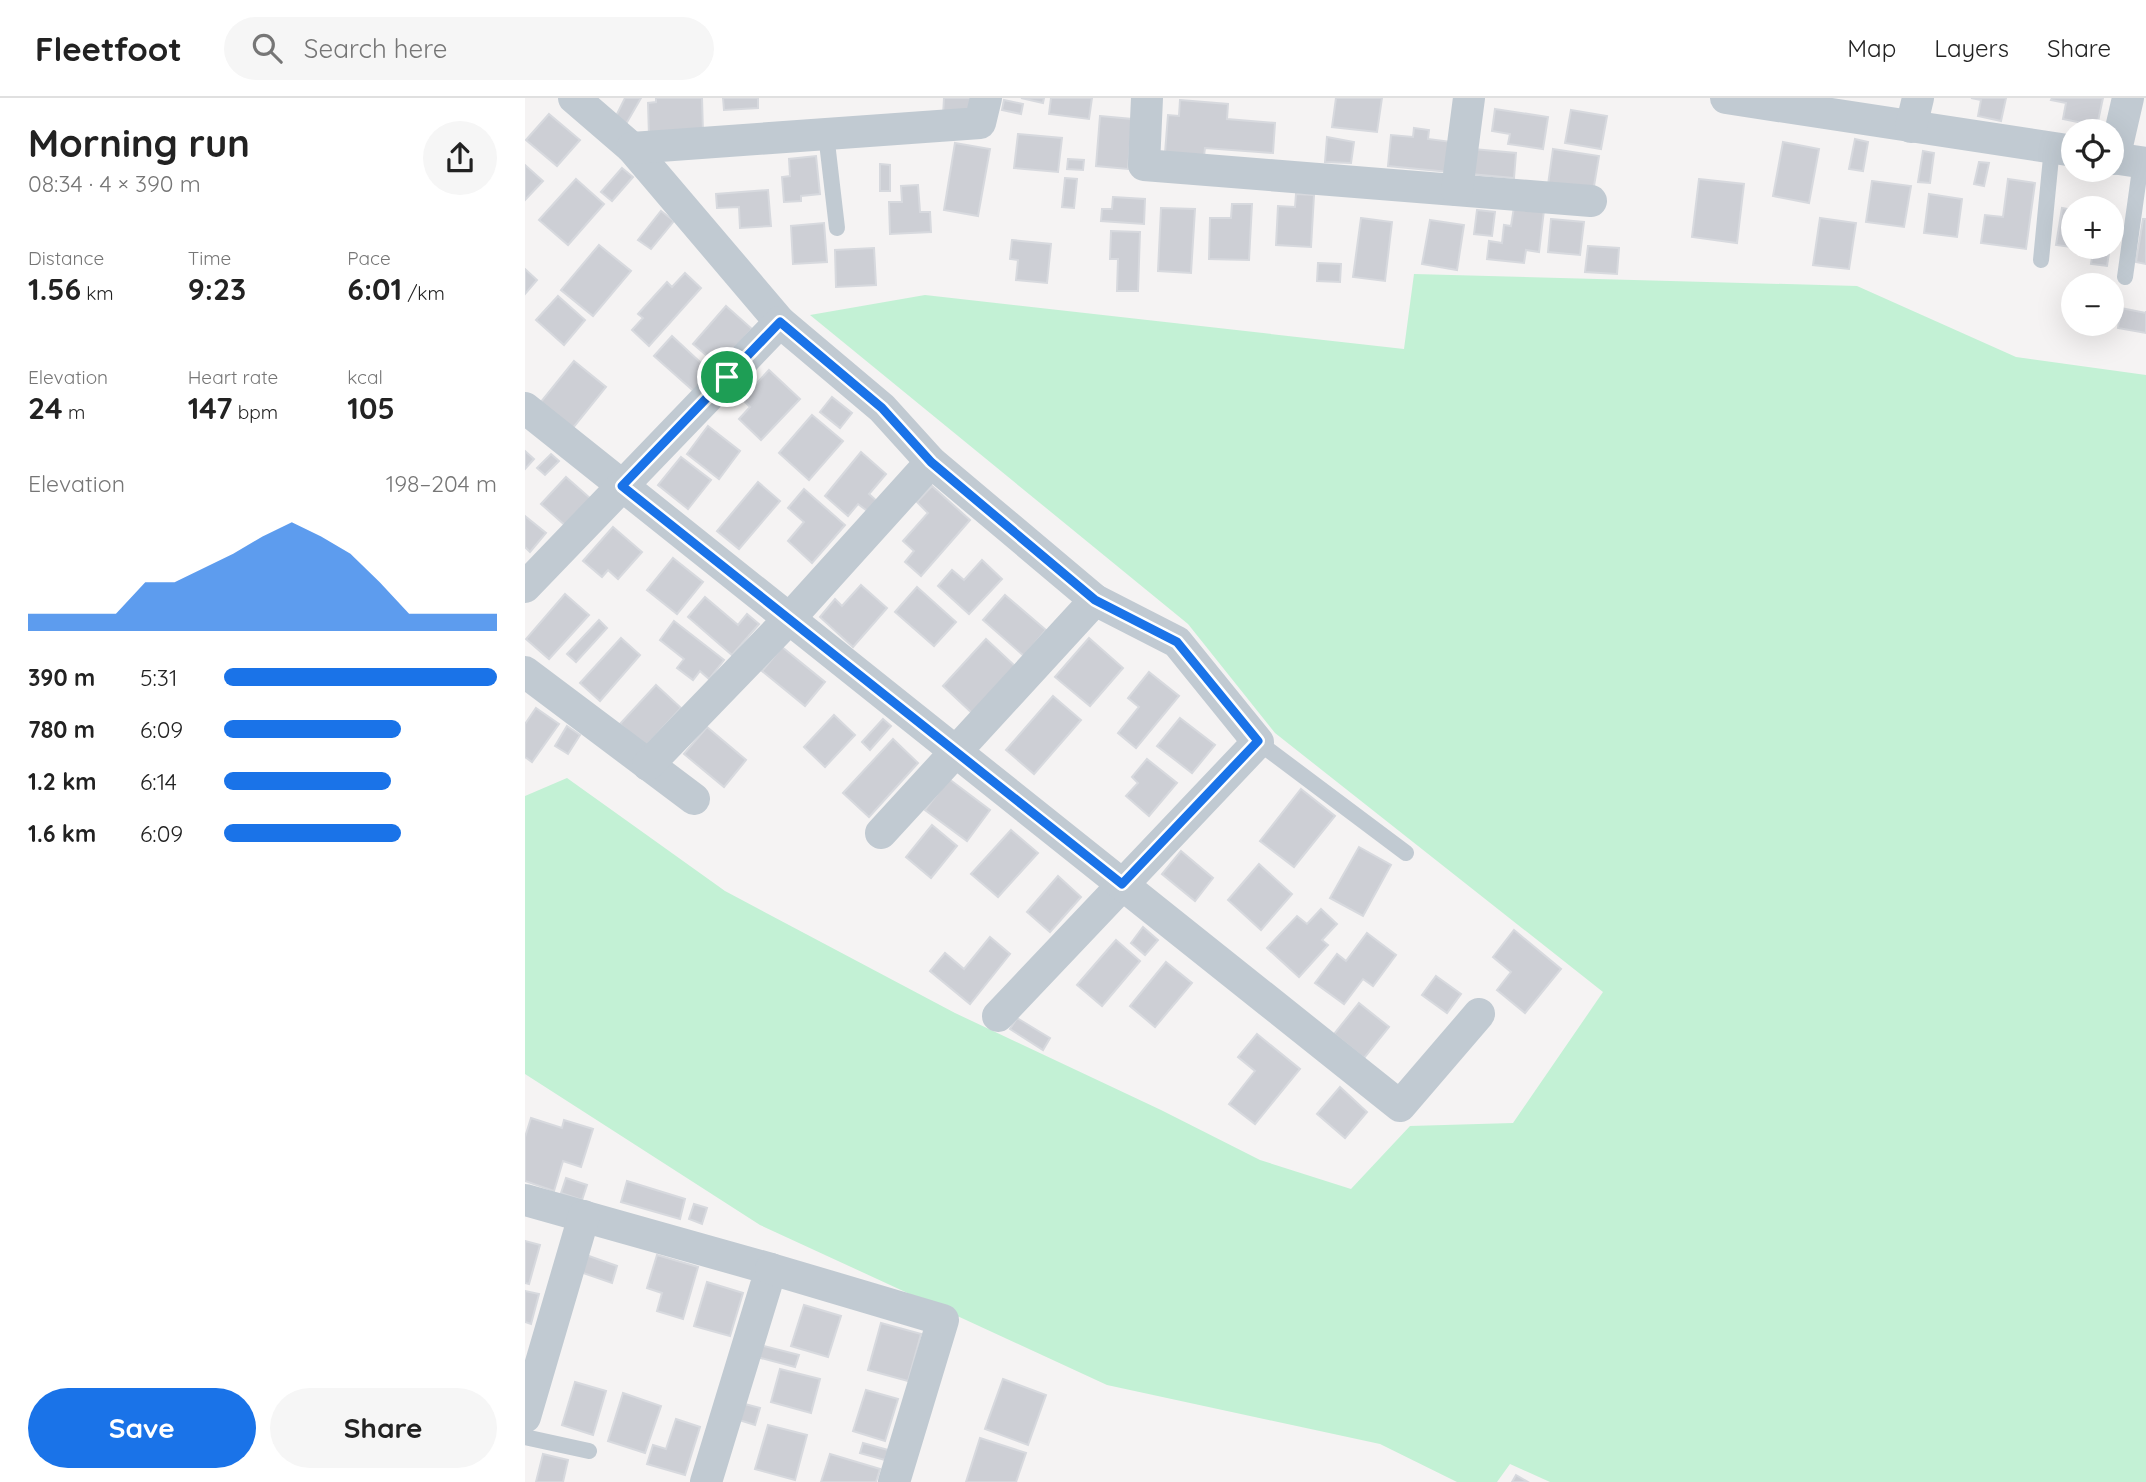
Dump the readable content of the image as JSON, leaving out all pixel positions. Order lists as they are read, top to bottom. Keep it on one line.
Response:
{"page":{"header":"Fleetfoot","search":"Search here","nav":["Map","Layers","Share"],"heading":["Morning run","08:34 · 4 × 390 m"],"map_buttons":["+","−"],"stats":[["Distance","1.56 km"],["Time","9:23"],["Pace","6:01 /km"],["Elevation","24 m"],["Heart rate","147 bpm"],["kcal","105"]],"chart":["Elevation","198–204 m"],"list":[{"name":"390 m","note":"5:31"},{"name":"780 m","note":"6:09"},{"name":"1.2 km","note":"6:14"},{"name":"1.6 km","note":"6:09"}],"buttons":["Save","Share"]}}
